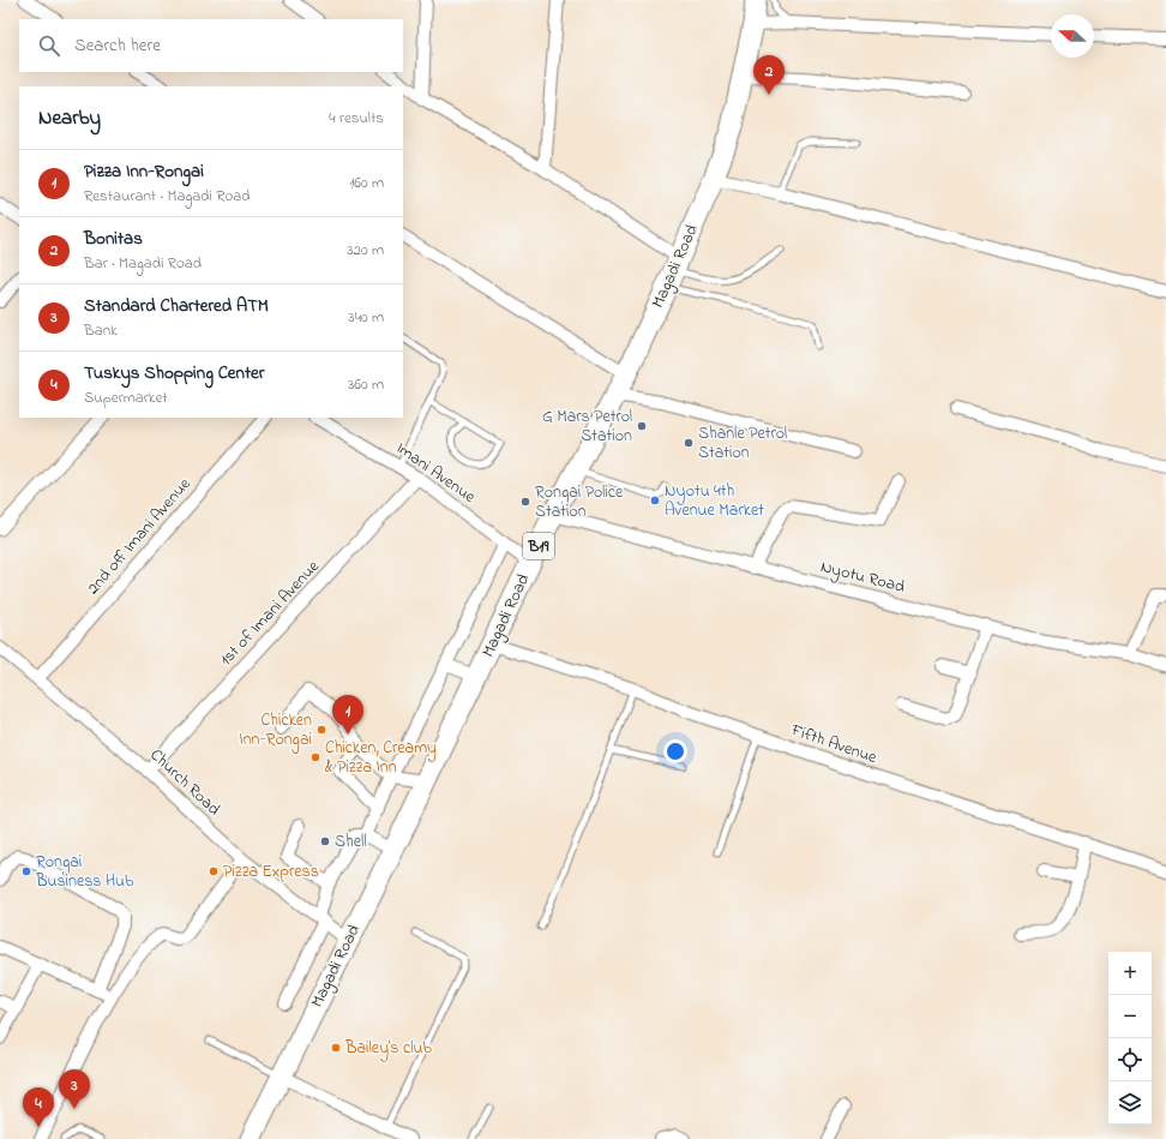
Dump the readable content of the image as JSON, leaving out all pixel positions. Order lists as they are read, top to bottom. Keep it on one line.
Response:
{"streets":{"highway":["Magadi Road","B19"],"street":["Imani Avenue","2nd off Imani Avenue","Nyotu Road","1st of Imani Avenue","Fifth Avenue","Church Road"]},"crossings":[["Magadi Road","Imani Avenue"],["Magadi Road","Nyotu Road"],["Magadi Road","Fifth Avenue"],["Magadi Road","Church Road"],["Imani Avenue","1st of Imani Avenue"],["2nd off Imani Avenue","Church Road"],["1st of Imani Avenue","Church Road"]],"places":["G Mars Petrol Station","Shanle Petrol Station","Nyotu 4th Avenue Market","Rongai Police Station","Chicken Inn-Rongai","Chicken, Creamy & Pizza Inn","Shell","Rongai Business Hub","Pizza Express","Bailey's club"],"north":"left","page":{"search":"Search here","pins":["2","1","3","4"],"heading":["Nearby","4 results"],"list":[{"mark":"1","name":"Pizza Inn-Rongai","note":"Restaurant · Magadi Road","value":"160 m"},{"mark":"2","name":"Bonitas","note":"Bar · Magadi Road","value":"320 m"},{"mark":"3","name":"Standard Chartered ATM","note":"Bank","value":"340 m"},{"mark":"4","name":"Tuskys Shopping Center","note":"Supermarket","value":"360 m"}],"map_buttons":["+","−"]}}
